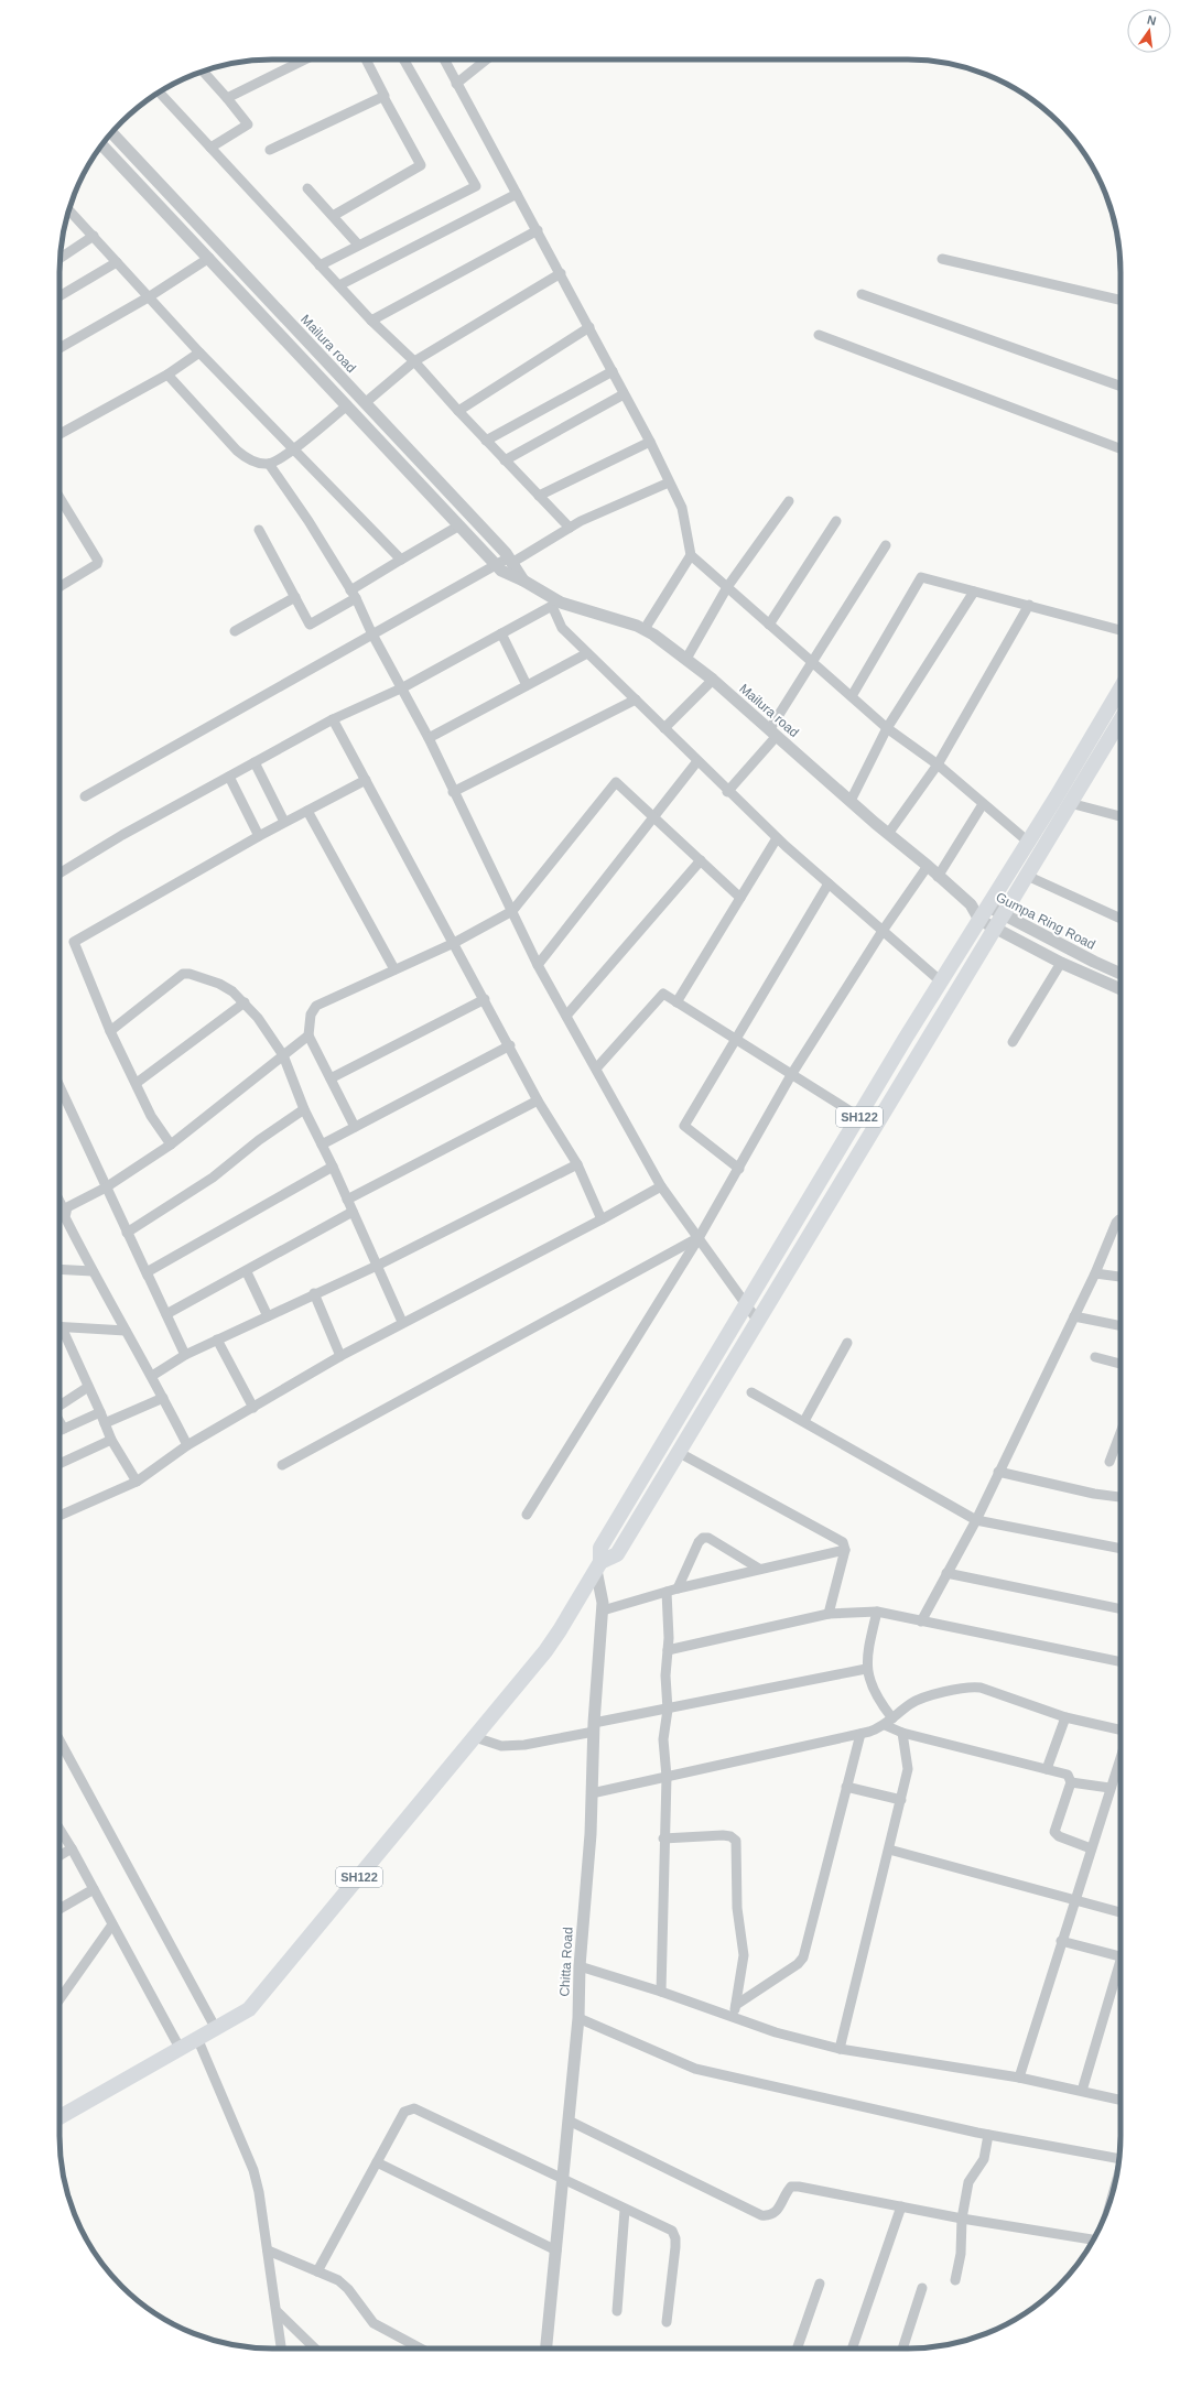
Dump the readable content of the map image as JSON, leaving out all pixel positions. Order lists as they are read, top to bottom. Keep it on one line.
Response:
{"streets":{"main road":["SH122"],"street":["Mailura road","Gumpa Ring Road","Chitta Road"]},"crossings":[["Mailura road","Gumpa Ring Road"],["Gumpa Ring Road","SH122"],["SH122","Chitta Road"]],"north":"top"}
